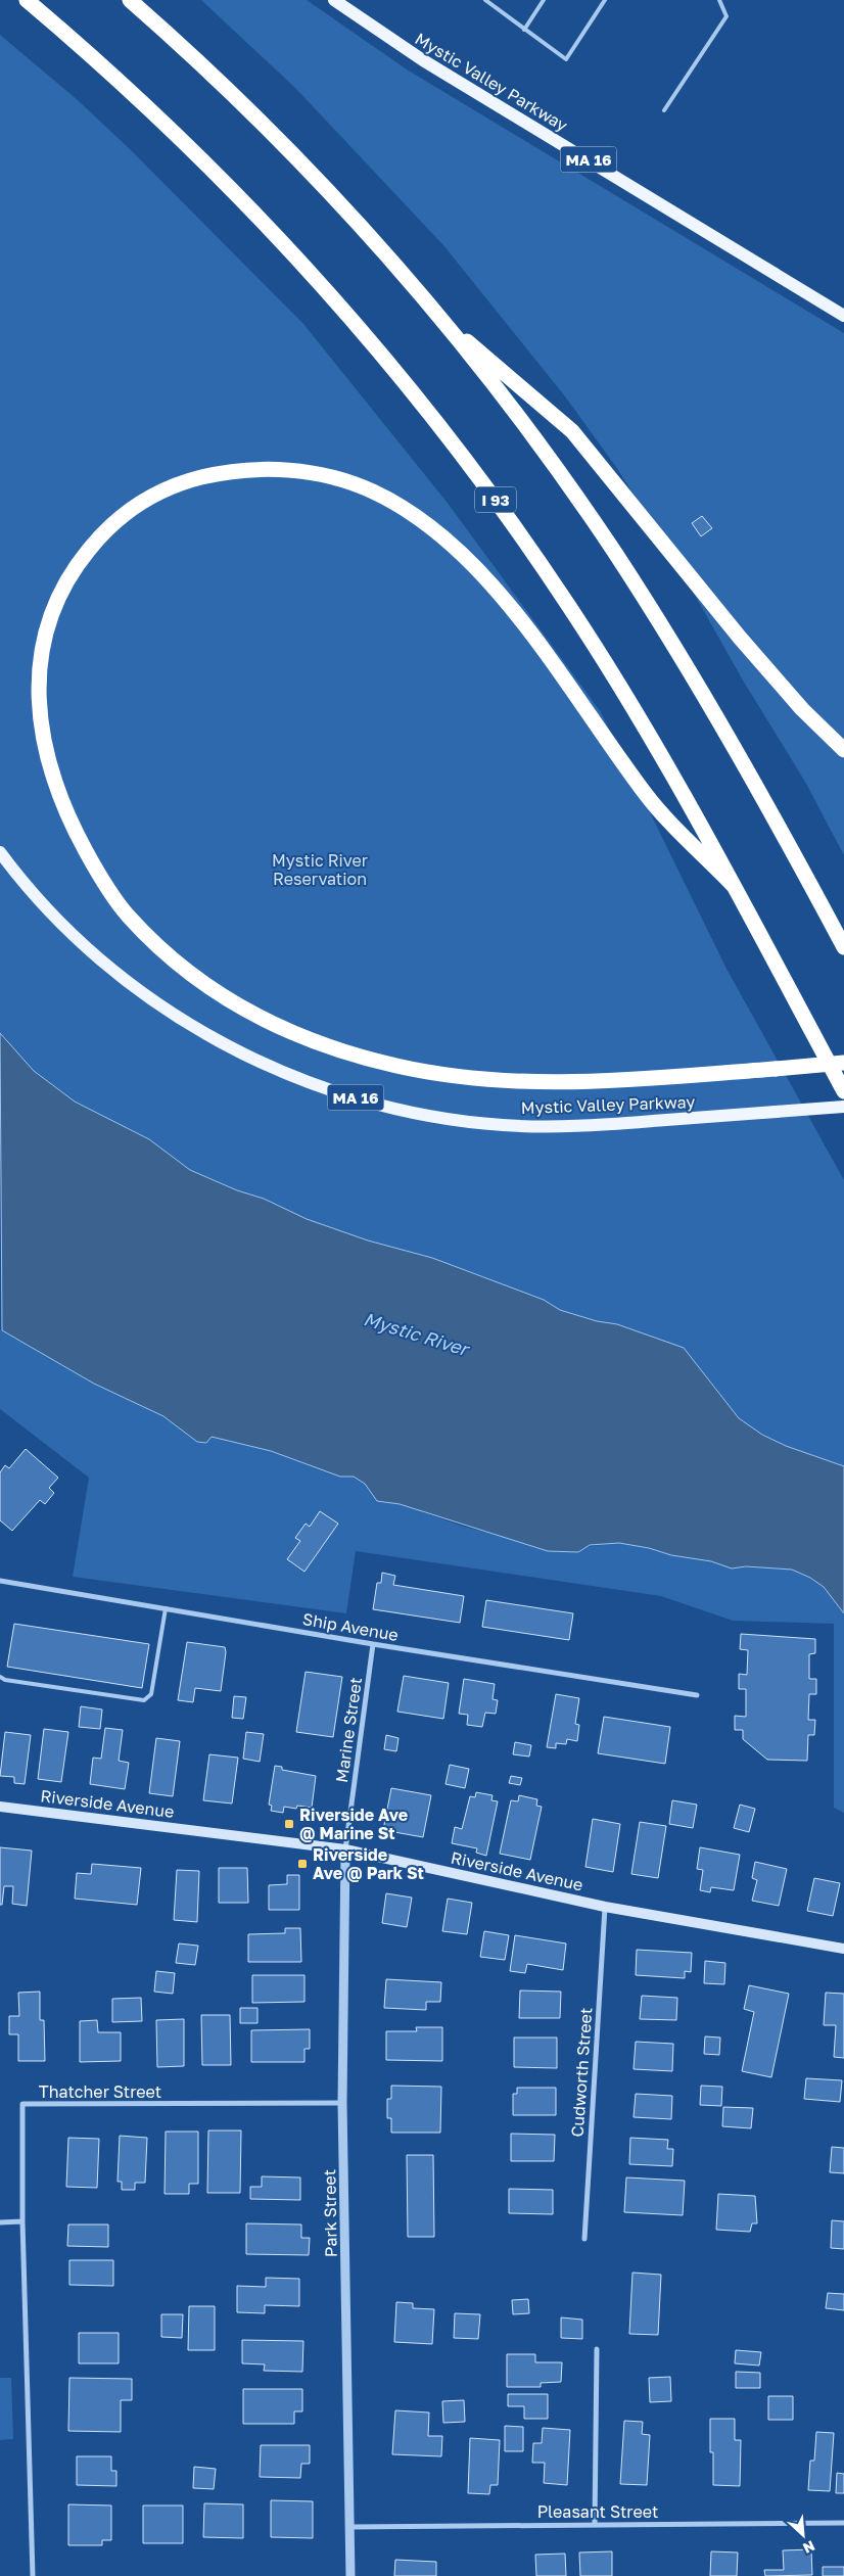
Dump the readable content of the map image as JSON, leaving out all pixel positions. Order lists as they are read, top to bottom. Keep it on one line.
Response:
{"streets":{"highway":["I 93"],"main road":["Mystic Valley Parkway","MA 16","Riverside Avenue"],"street":["Ship Avenue","Marine Street","Cudworth Street","Thatcher Street","Park Street","Pleasant Street"]},"crossings":[["Ship Avenue","Marine Street"],["Marine Street","Riverside Avenue"],["Marine Street","Park Street"],["Riverside Avenue","Cudworth Street"],["Riverside Avenue","Park Street"],["Thatcher Street","Park Street"],["Park Street","Pleasant Street"]],"water":["Mystic River"],"parks":["Mystic River Reservation"],"places":{"transit":["Riverside Ave @ Marine St","Riverside Ave @ Park St"]},"north":"bottom right"}
